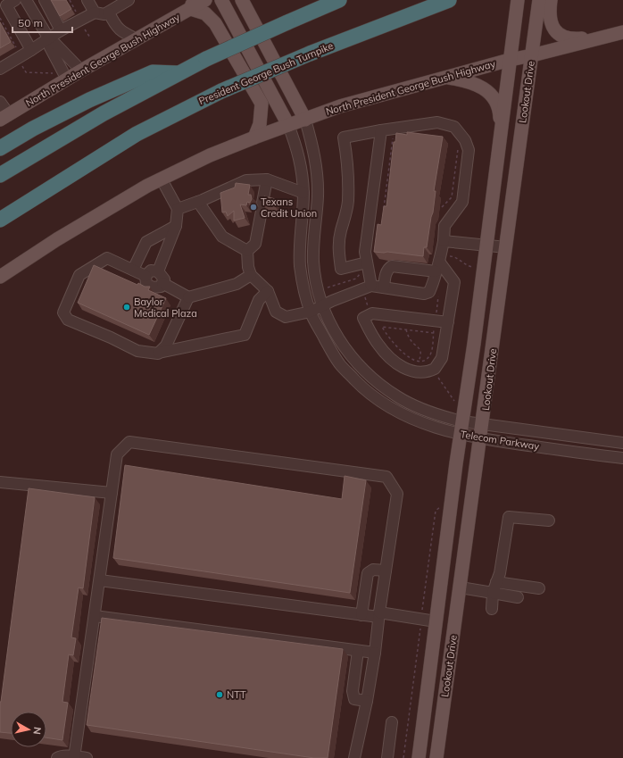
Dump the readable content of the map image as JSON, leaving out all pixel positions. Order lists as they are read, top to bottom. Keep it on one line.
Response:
{"streets":{"highway":["President George Bush Turnpike"],"main road":["North President George Bush Highway","Lookout Drive","Telecom Parkway"]},"crossings":[["North President George Bush Highway","Lookout Drive"],["North President George Bush Highway","Telecom Parkway"],["Lookout Drive","Telecom Parkway"]],"places":["Texans Credit Union","Baylor Medical Plaza","NTT"],"scale_bar":"50 m","north":"right"}
